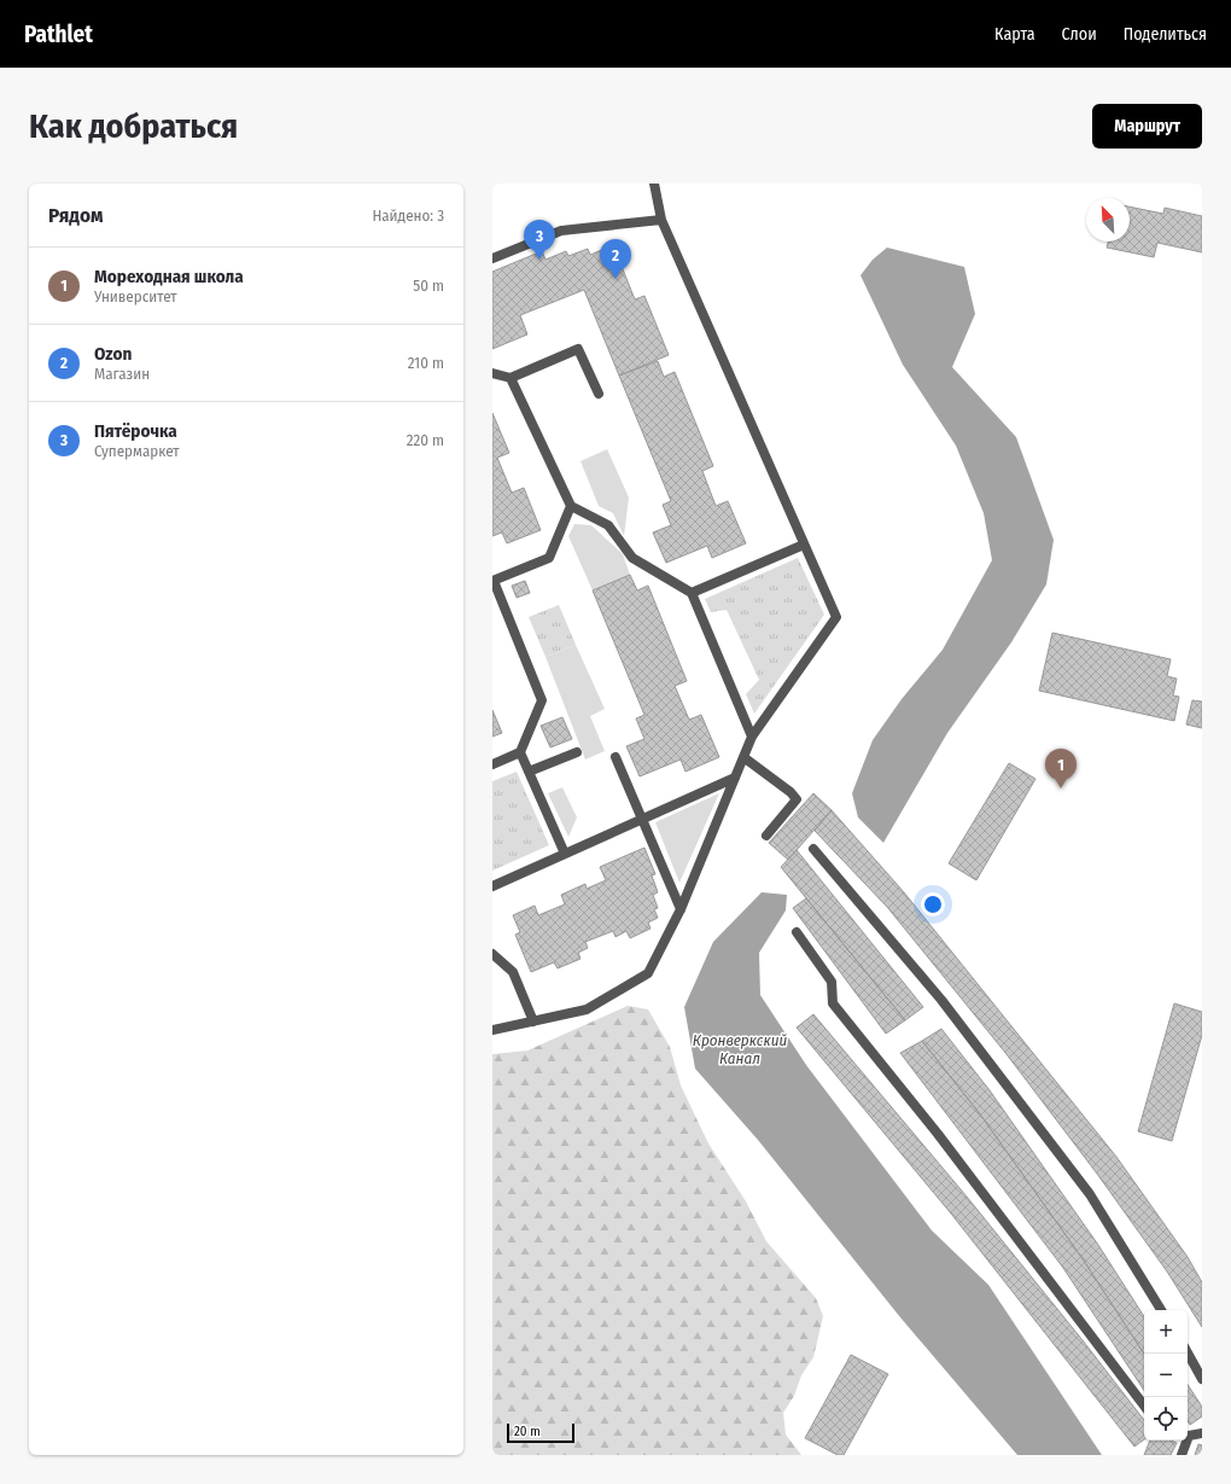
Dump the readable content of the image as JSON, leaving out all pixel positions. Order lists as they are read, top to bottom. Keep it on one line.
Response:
{"water":["Кронверкский Канал"],"scale_bar":"20 m","north":"top left","page":{"header":"Pathlet","nav":["Карта","Слои","Поделиться"],"buttons":"Маршрут","title":"Как добраться","heading":["Рядом","Найдено: 3"],"pins":["3","2","1"],"list":[{"mark":"1","name":"Мореходная школа","note":"Университет","value":"50 m"},{"mark":"2","name":"Ozon","note":"Магазин","value":"210 m"},{"mark":"3","name":"Пятёрочка","note":"Супермаркет","value":"220 m"}],"map_buttons":["+","−"],"scale":"20 m"}}
